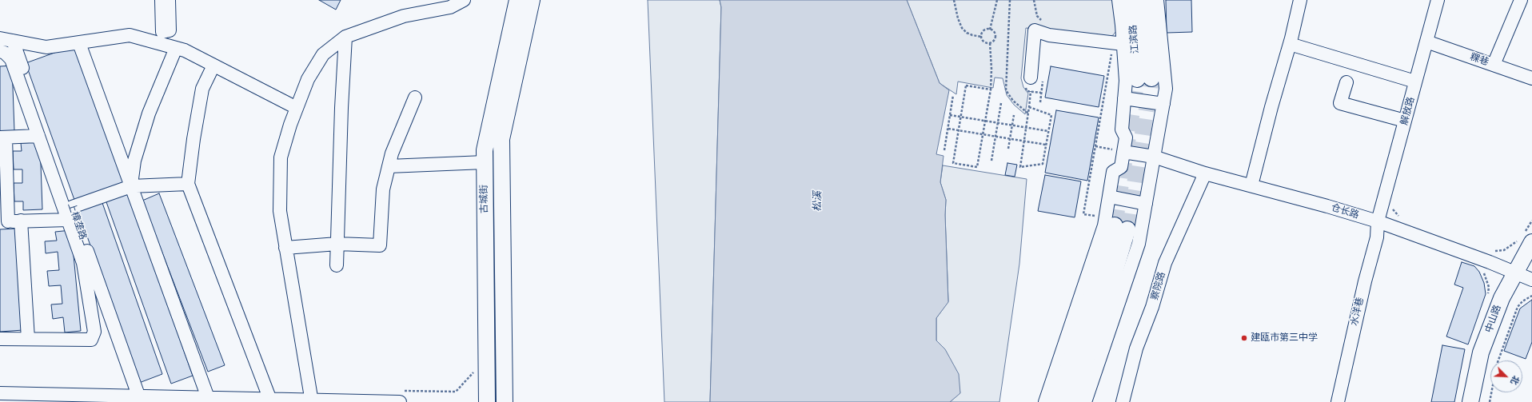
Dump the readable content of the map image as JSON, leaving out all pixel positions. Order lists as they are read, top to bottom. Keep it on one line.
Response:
{"streets":{"main road":["江滨路","古城街","中山路"],"street":["粿巷","解放路","仓长路","上樟垄路","察院路","水洋巷"]},"crossings":[["粿巷","解放路"],["解放路","仓长路"],["解放路","水洋巷"],["仓长路","察院路"],["仓长路","水洋巷"],["仓长路","中山路"]],"water":["松溪"],"places":["建瓯市第三中学"],"north":"bottom right"}
